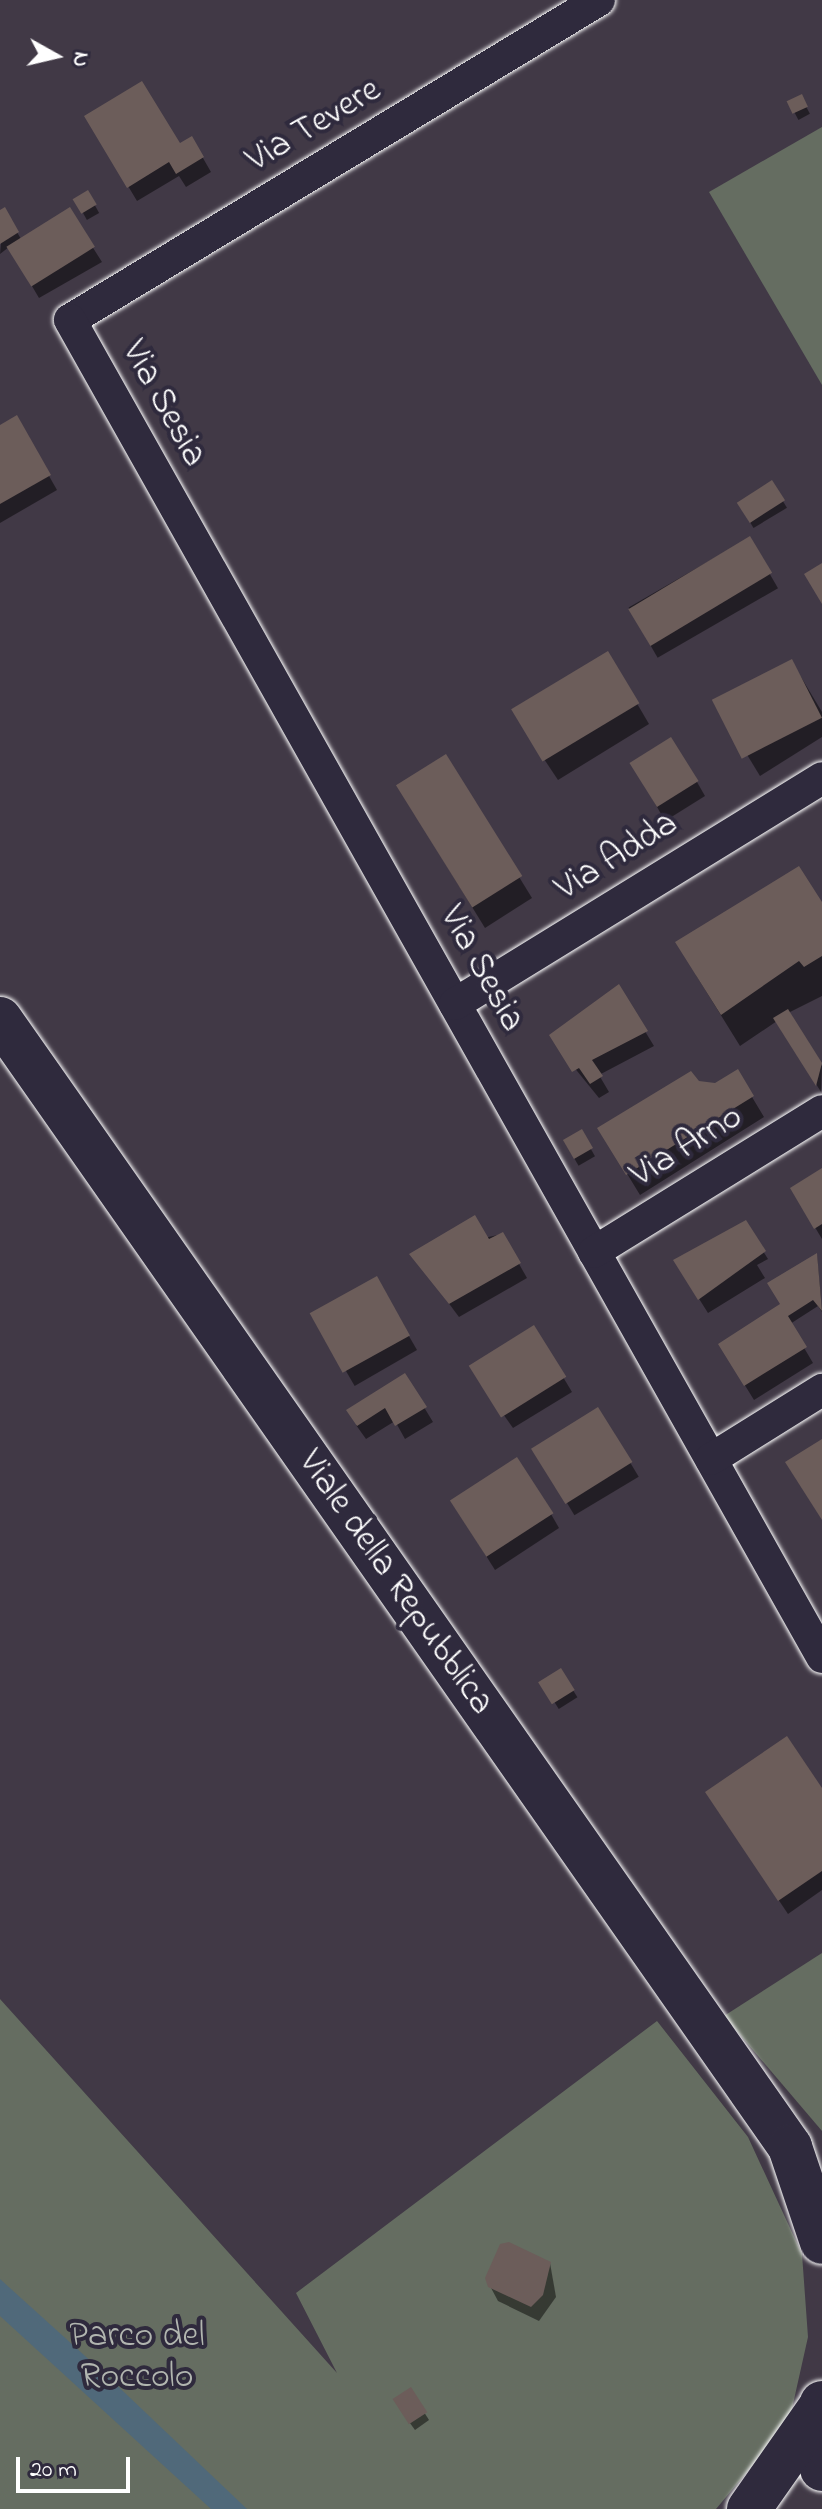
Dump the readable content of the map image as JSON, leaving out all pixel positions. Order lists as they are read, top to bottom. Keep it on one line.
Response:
{"streets":{"street":["Via Tevere","Via Sesia","Via Adda","Via Arno","Viale della Repubblica"]},"crossings":[["Via Tevere","Via Sesia"],["Via Sesia","Via Adda"],["Via Sesia","Via Arno"]],"parks":["Parco del Roccolo"],"scale_bar":"20 m","north":"right"}
